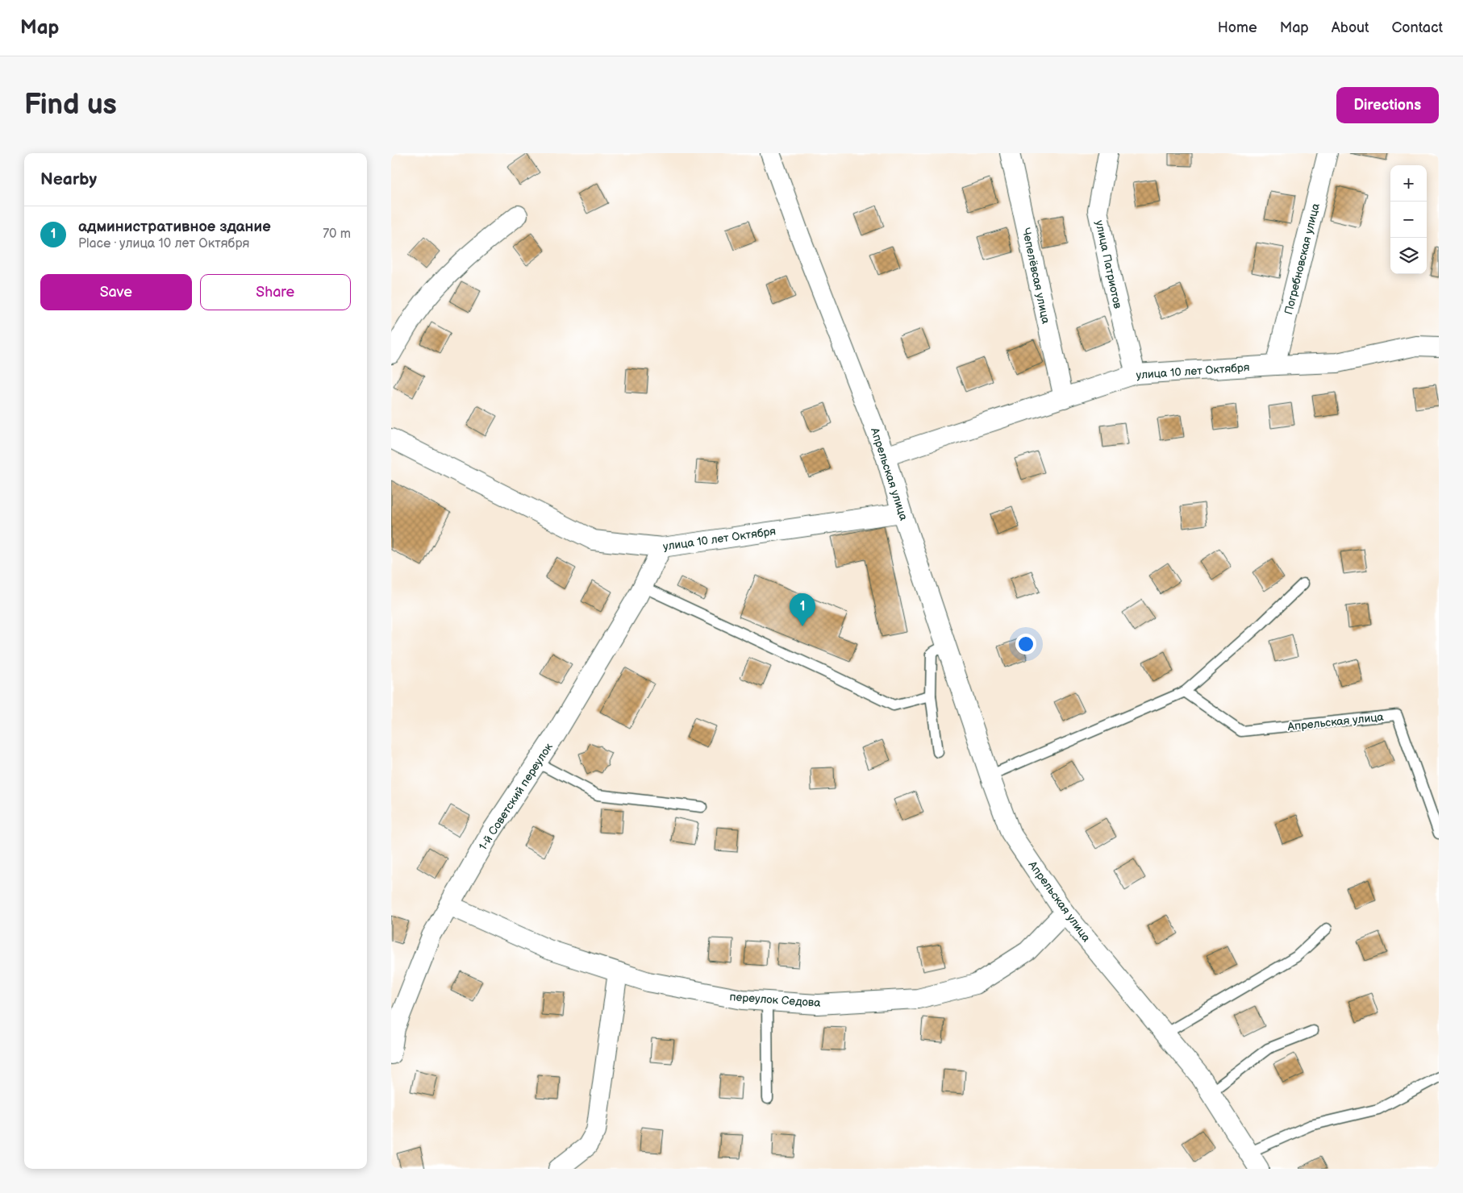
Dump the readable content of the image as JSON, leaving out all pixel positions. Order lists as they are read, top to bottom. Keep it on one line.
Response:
{"streets":{"street":["Погребновская улица","улица Патриотов","Чепелёвсая улица","улица 10 лет Октября","Апрельская улица","1-й Советский переулок","переулок Седова"]},"crossings":[["Погребновская улица","улица 10 лет Октября"],["улица Патриотов","улица 10 лет Октября"],["Чепелёвсая улица","улица 10 лет Октября"],["улица 10 лет Октября","Апрельская улица"],["улица 10 лет Октября","1-й Советский переулок"],["Апрельская улица","переулок Седова"],["1-й Советский переулок","переулок Седова"]],"page":{"header":"Map","nav":["Home","Map","About","Contact"],"buttons":["Directions",["Save","Share"]],"title":"Find us","heading":"Nearby","map_buttons":["+","−"],"list":[{"mark":"1","name":"административное здание","note":"Place · улица 10 лет Октября","value":"70 m"}],"pins":"1"}}
